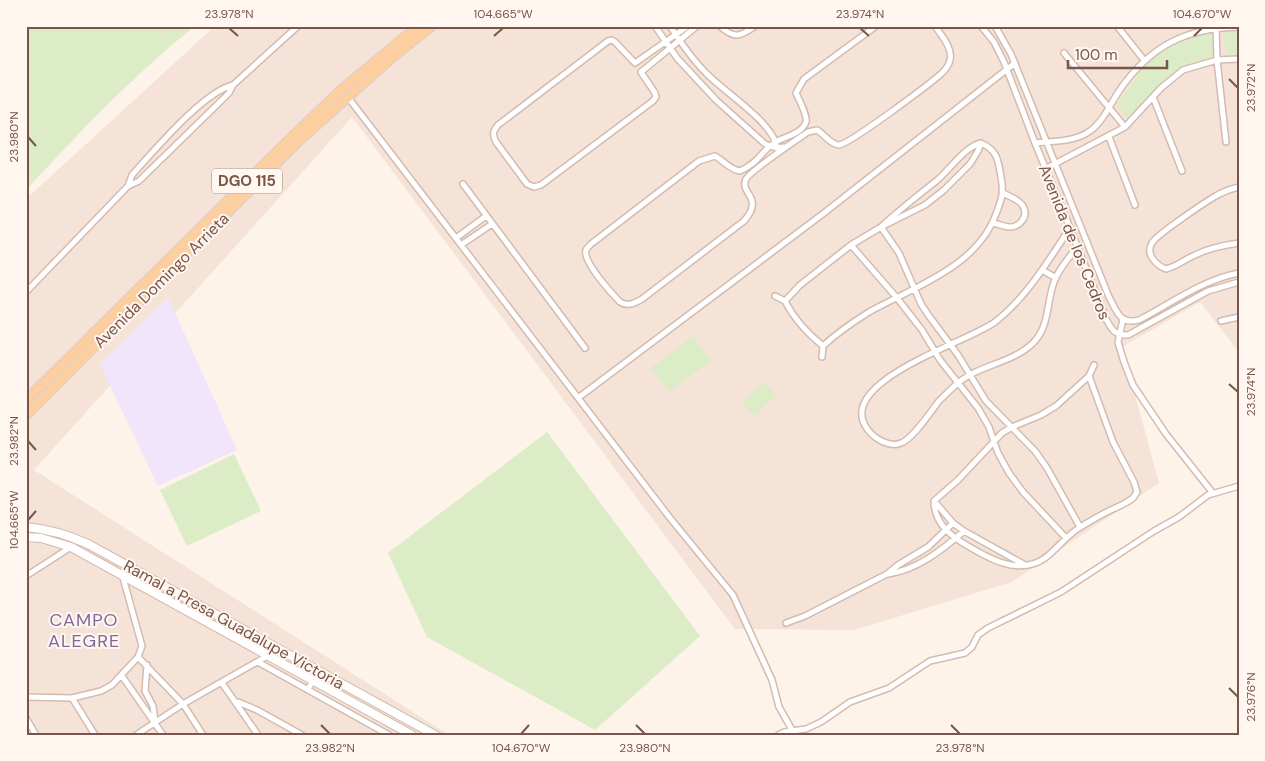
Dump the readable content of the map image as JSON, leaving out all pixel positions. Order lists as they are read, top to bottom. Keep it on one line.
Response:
{"streets":{"main road":["DGO 115","Avenida Domingo Arrieta","Ramal a Presa Guadalupe Victoria"],"street":["Avenida de los Cedros"]},"districts":["CAMPO ALEGRE"],"scale_bar":"100 m","coordinates":["23.978°N","104.665°W","23.974°N","104.670°W","23.972°N","23.980°N","23.982°N","23.976°N"]}
